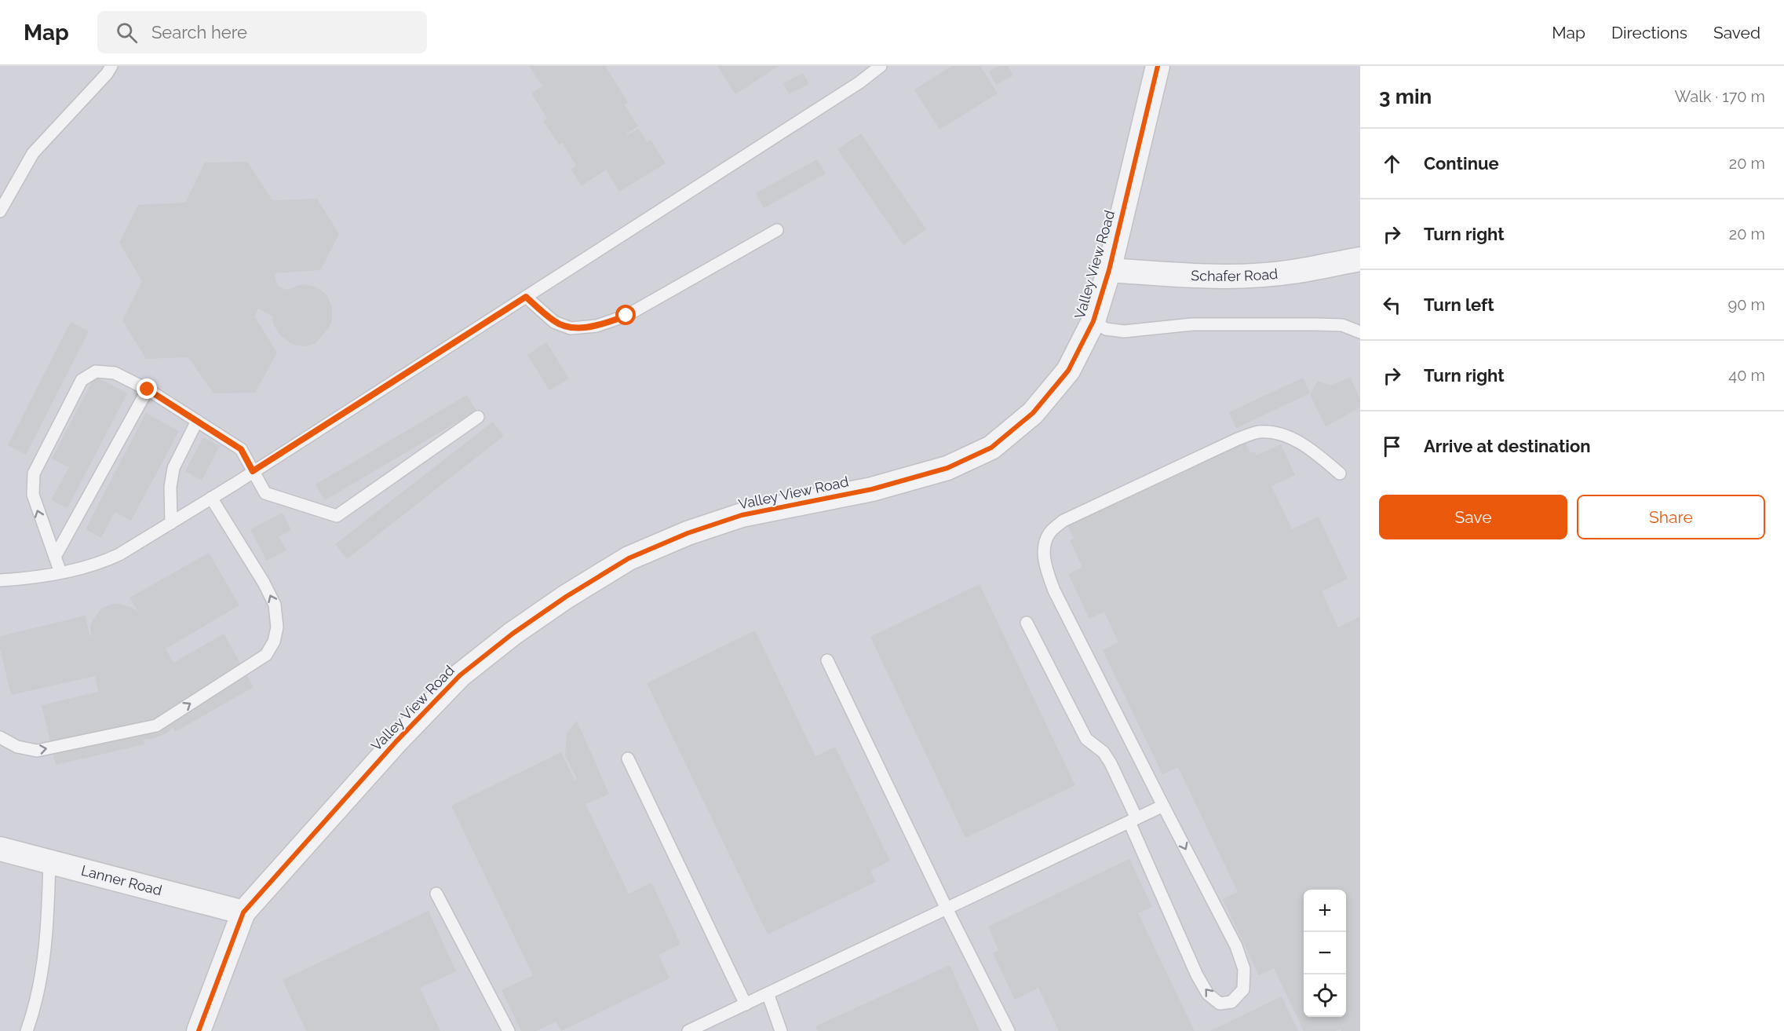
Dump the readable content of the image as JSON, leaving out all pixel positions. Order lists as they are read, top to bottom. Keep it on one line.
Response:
{"streets":{"street":["Valley View Road","Schafer Road","Lanner Road"]},"crossings":[["Valley View Road","Schafer Road"],["Valley View Road","Lanner Road"]],"page":{"header":"Map","search":"Search here","nav":["Map","Directions","Saved"],"heading":["3 min","Walk · 170 m"],"list":[["Continue","20 m"],["Turn right","20 m"],["Turn left","90 m"],["Turn right","40 m"],"Arrive at destination"],"buttons":["Save","Share"],"map_buttons":["+","−"]}}
